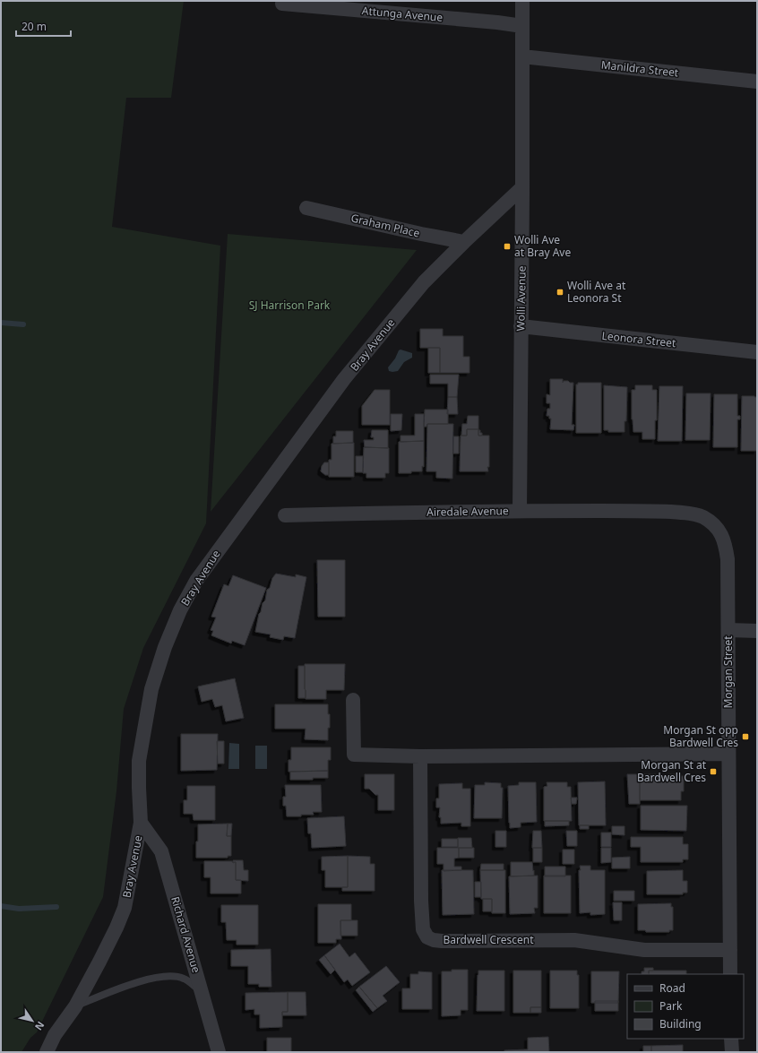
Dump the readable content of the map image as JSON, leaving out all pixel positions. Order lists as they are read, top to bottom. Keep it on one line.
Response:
{"streets":{"street":["Attunga Avenue","Manildra Street","Graham Place","Wolli Avenue","Leonora Street","Bray Avenue","Airedale Avenue","Morgan Street","Richard Avenue","Bardwell Crescent"]},"crossings":[["Attunga Avenue","Wolli Avenue"],["Manildra Street","Wolli Avenue"],["Graham Place","Bray Avenue"],["Wolli Avenue","Leonora Street"],["Wolli Avenue","Bray Avenue"],["Wolli Avenue","Airedale Avenue"],["Bray Avenue","Richard Avenue"],["Airedale Avenue","Morgan Street"],["Morgan Street","Bardwell Crescent"]],"parks":["SJ Harrison Park"],"places":{"transit":["Wolli Ave at Bray Ave","Wolli Ave at Leonora St","Morgan St opp Bardwell Cres","Morgan St at Bardwell Cres"]},"legend":["Road","Park","Building"],"scale_bar":"20 m","north":"bottom right"}
